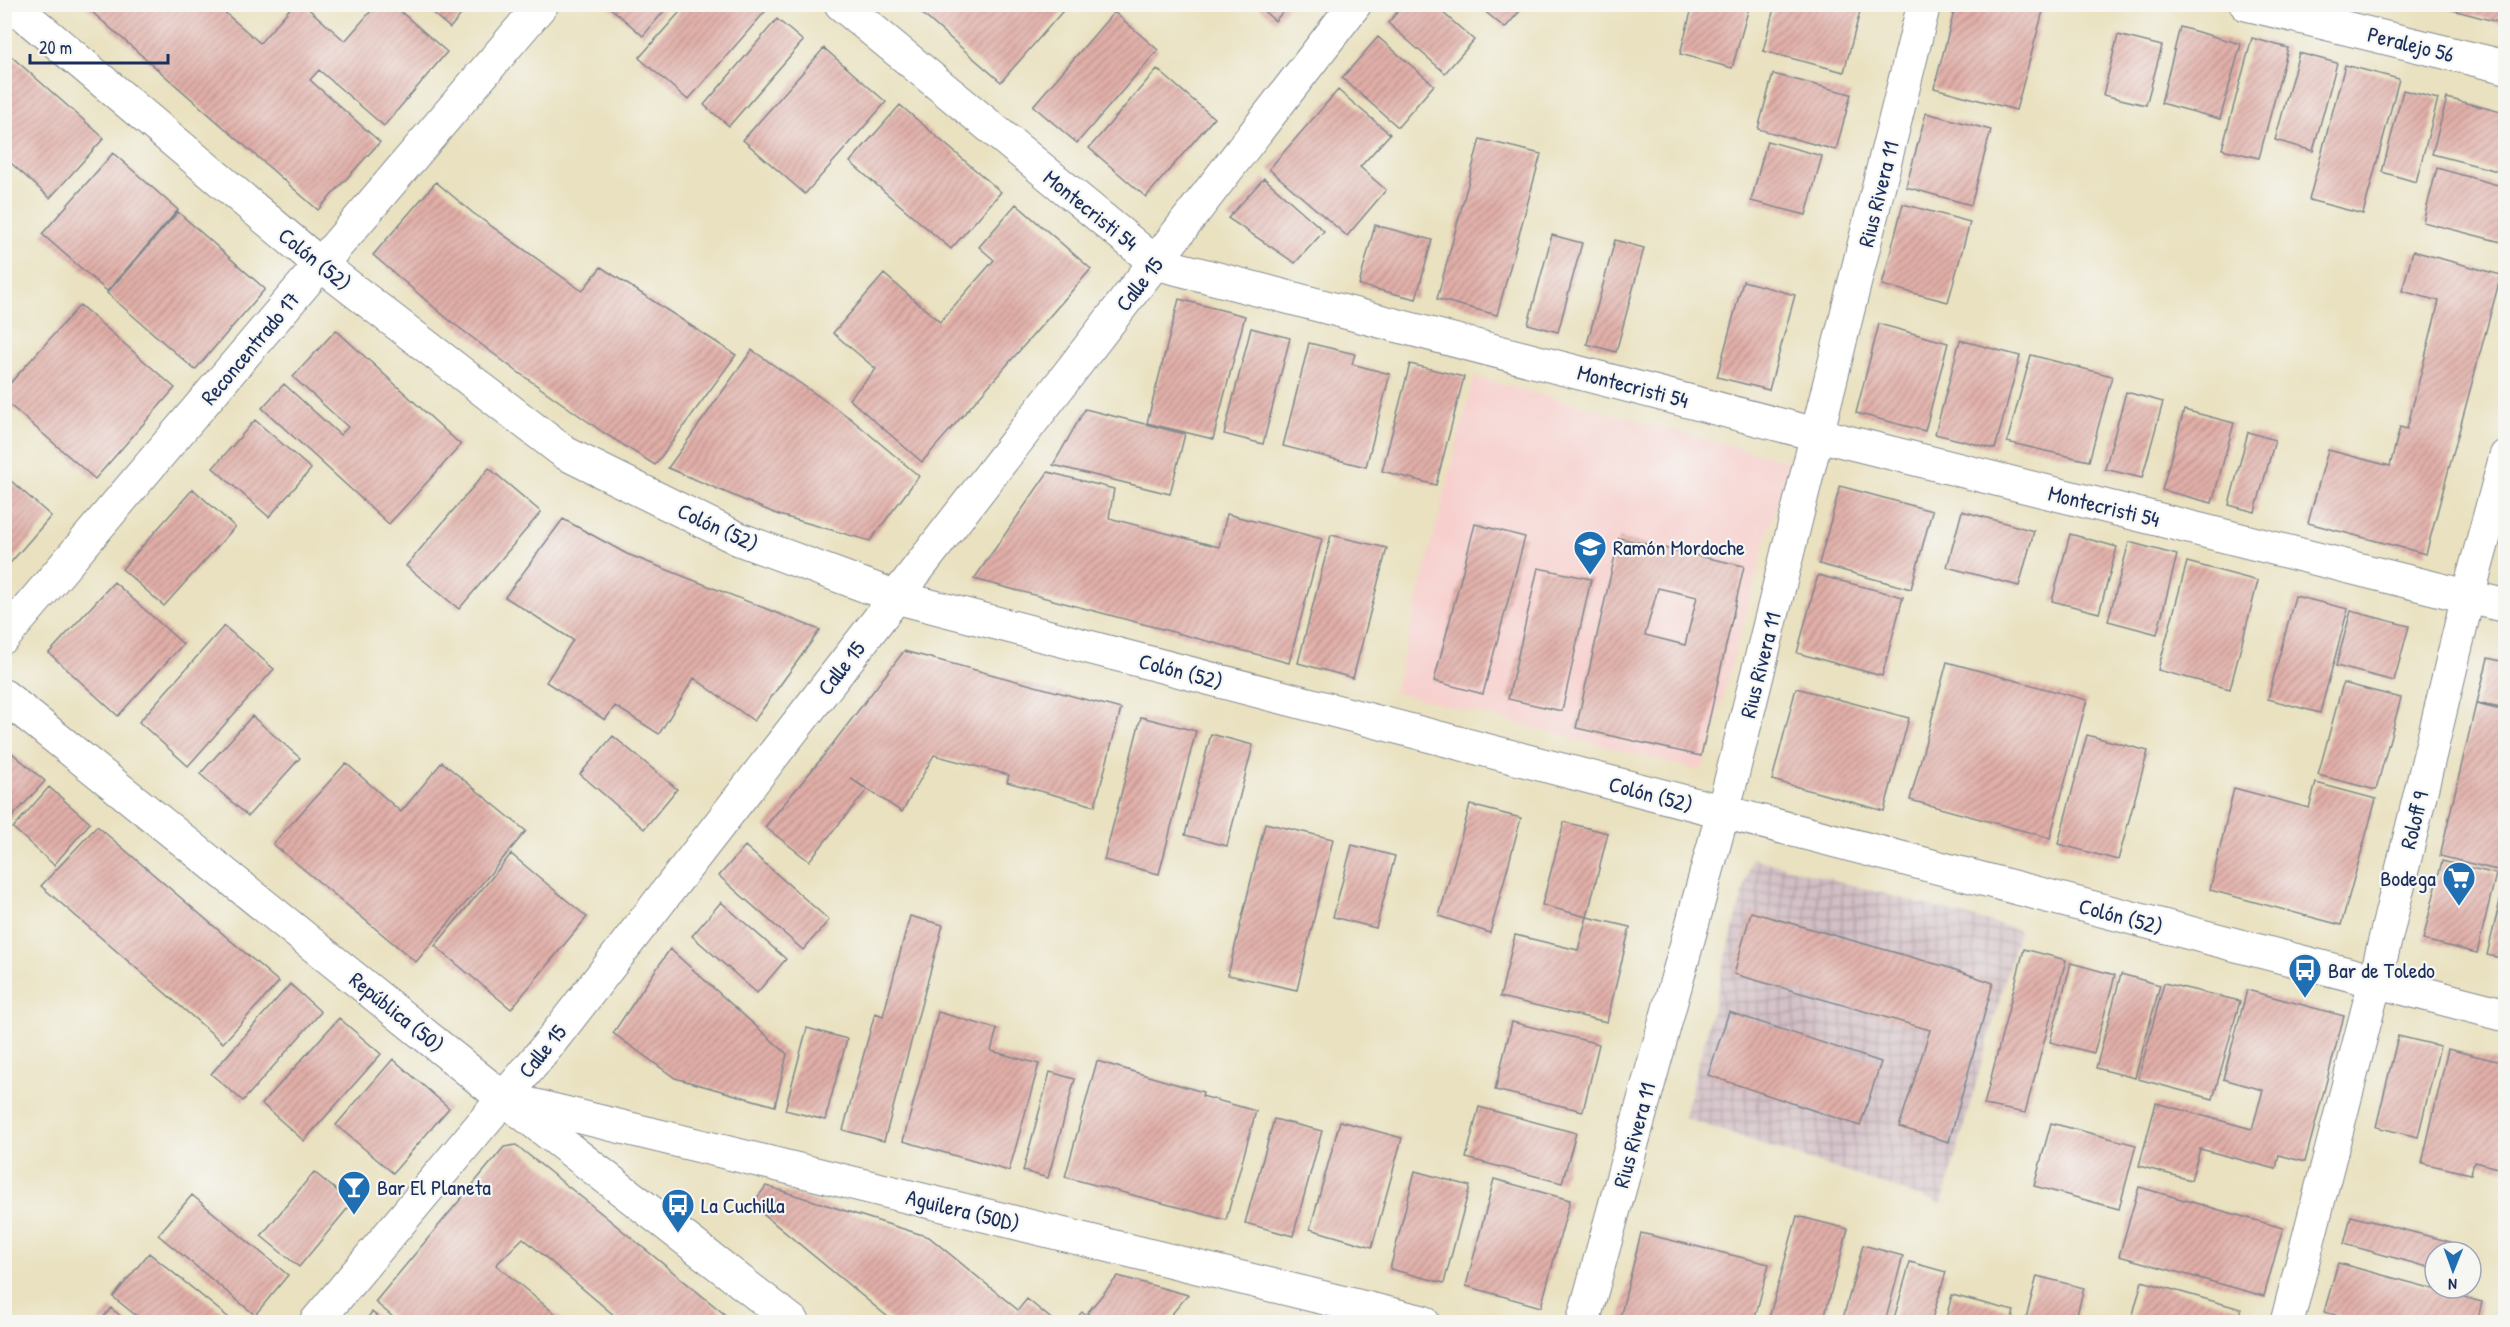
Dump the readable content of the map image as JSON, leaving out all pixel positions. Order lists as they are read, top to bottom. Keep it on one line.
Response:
{"streets":{"street":["Peralejo 56","Rius Rivera 11","Montecristi 54","Colón (52)","Calle 15","Reconcentrado 17","Roloff 9","República (50)","Aguilera (50D)"]},"crossings":[["Rius Rivera 11","Montecristi 54"],["Rius Rivera 11","Colón (52)"],["Montecristi 54","Calle 15"],["Montecristi 54","Roloff 9"],["Colón (52)","Calle 15"],["Colón (52)","Reconcentrado 17"],["Colón (52)","Roloff 9"],["Calle 15","República (50)"],["Calle 15","Aguilera (50D)"],["República (50)","Aguilera (50D)"]],"places":{"school or university":["Ramón Mordoche"],"supermarket":["Bodega"],"bus stop":["Bar de Toledo","La Cuchilla"],"bar":["Bar El Planeta"]},"scale_bar":"20 m","north":"bottom"}
